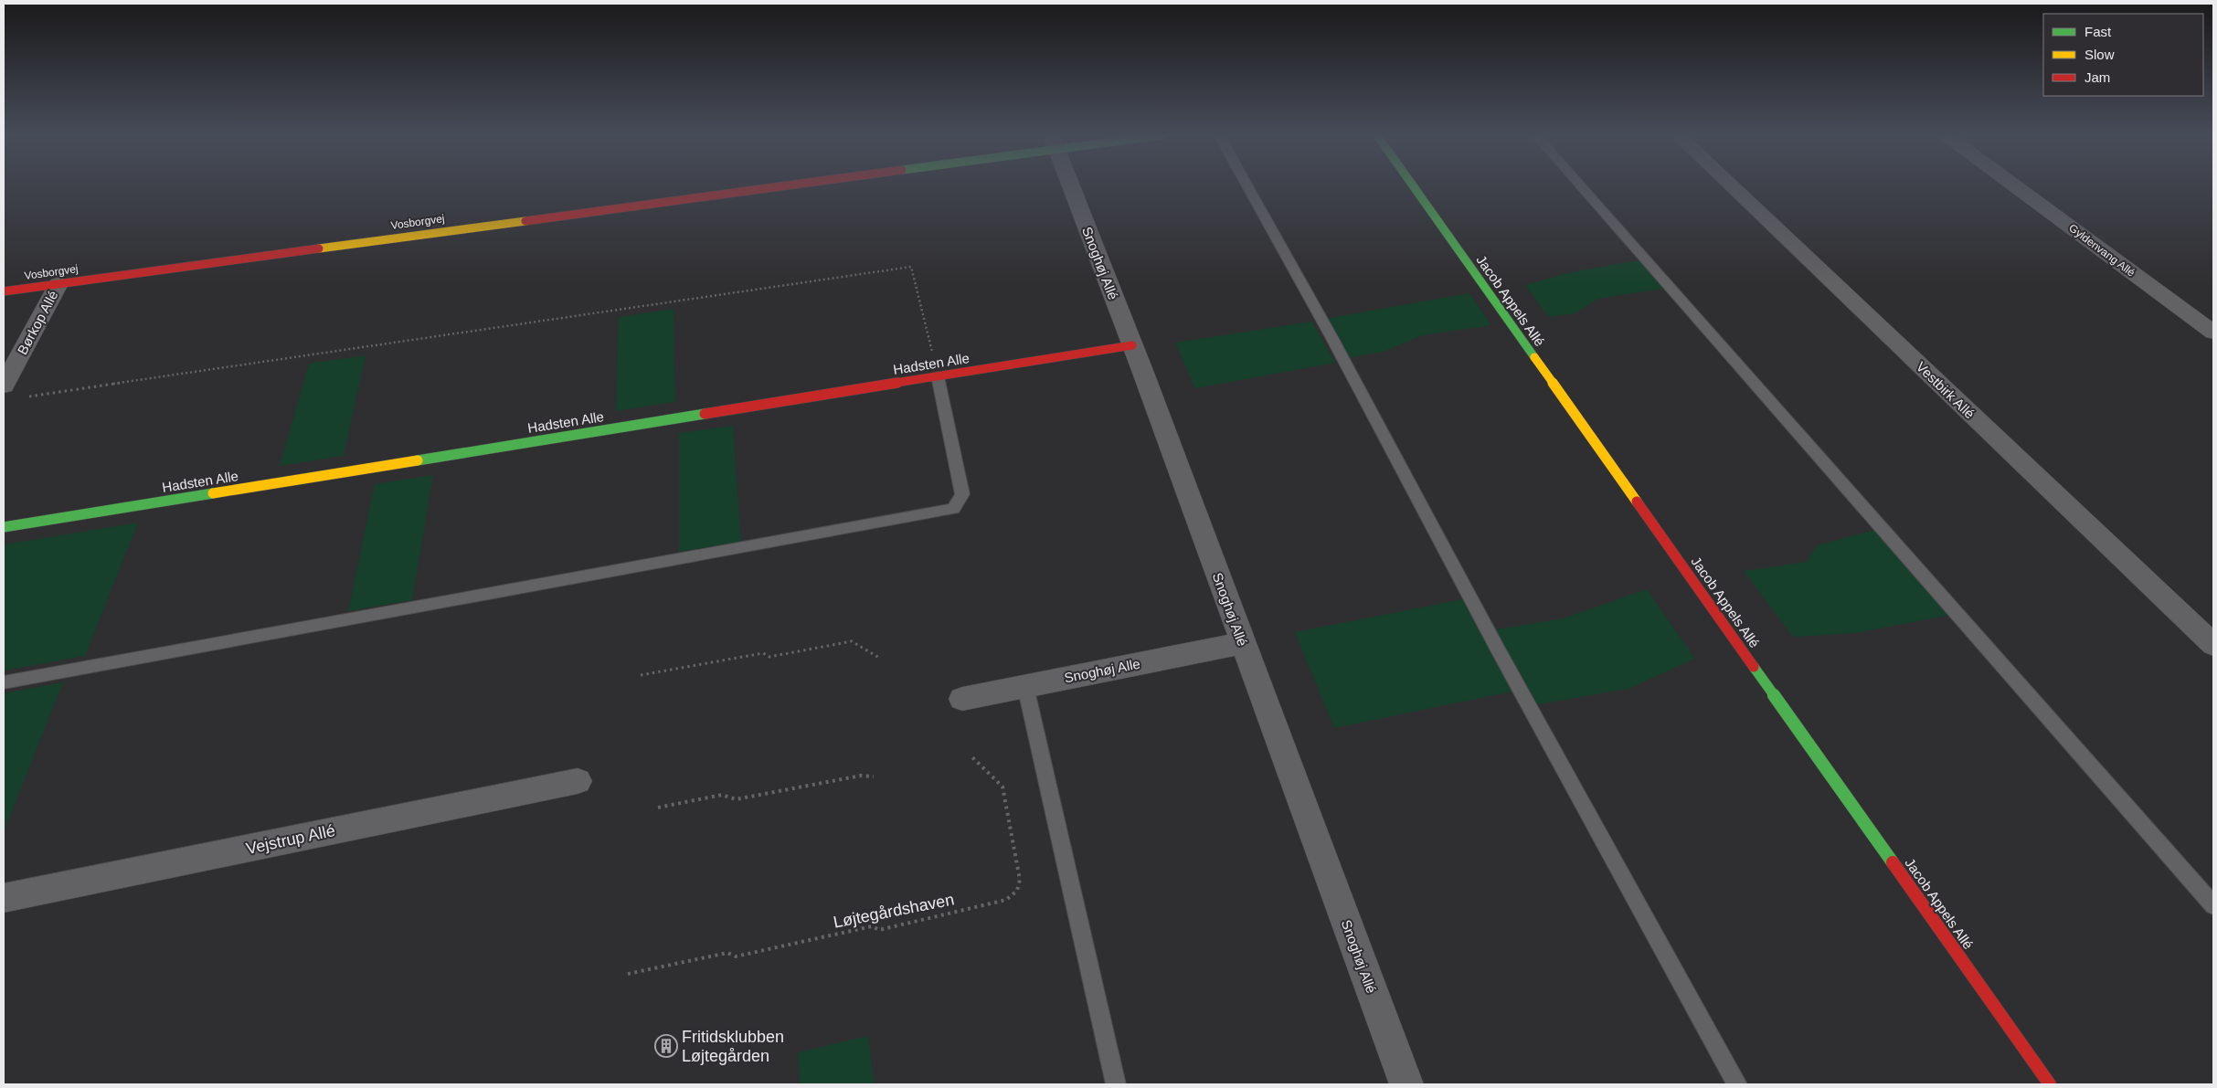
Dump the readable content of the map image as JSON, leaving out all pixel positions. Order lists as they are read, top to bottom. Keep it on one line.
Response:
{"streets":{"street":["Vosborgvej","Gyldenvang Allé","Snoghøj Allé","Jacob Appels Allé","Børkop Allé","Hadsten Alle","Vestbirk Allé","Snoghøj Alle","Vejstrup Allé"],"path":["Løjtegårdshaven"]},"crossings":[["Vosborgvej","Børkop Allé"],["Snoghøj Allé","Hadsten Alle"],["Snoghøj Allé","Snoghøj Alle"]],"places":{"building":["Fritidsklubben Løjtegården"]},"legend":["Fast","Slow","Jam"]}
